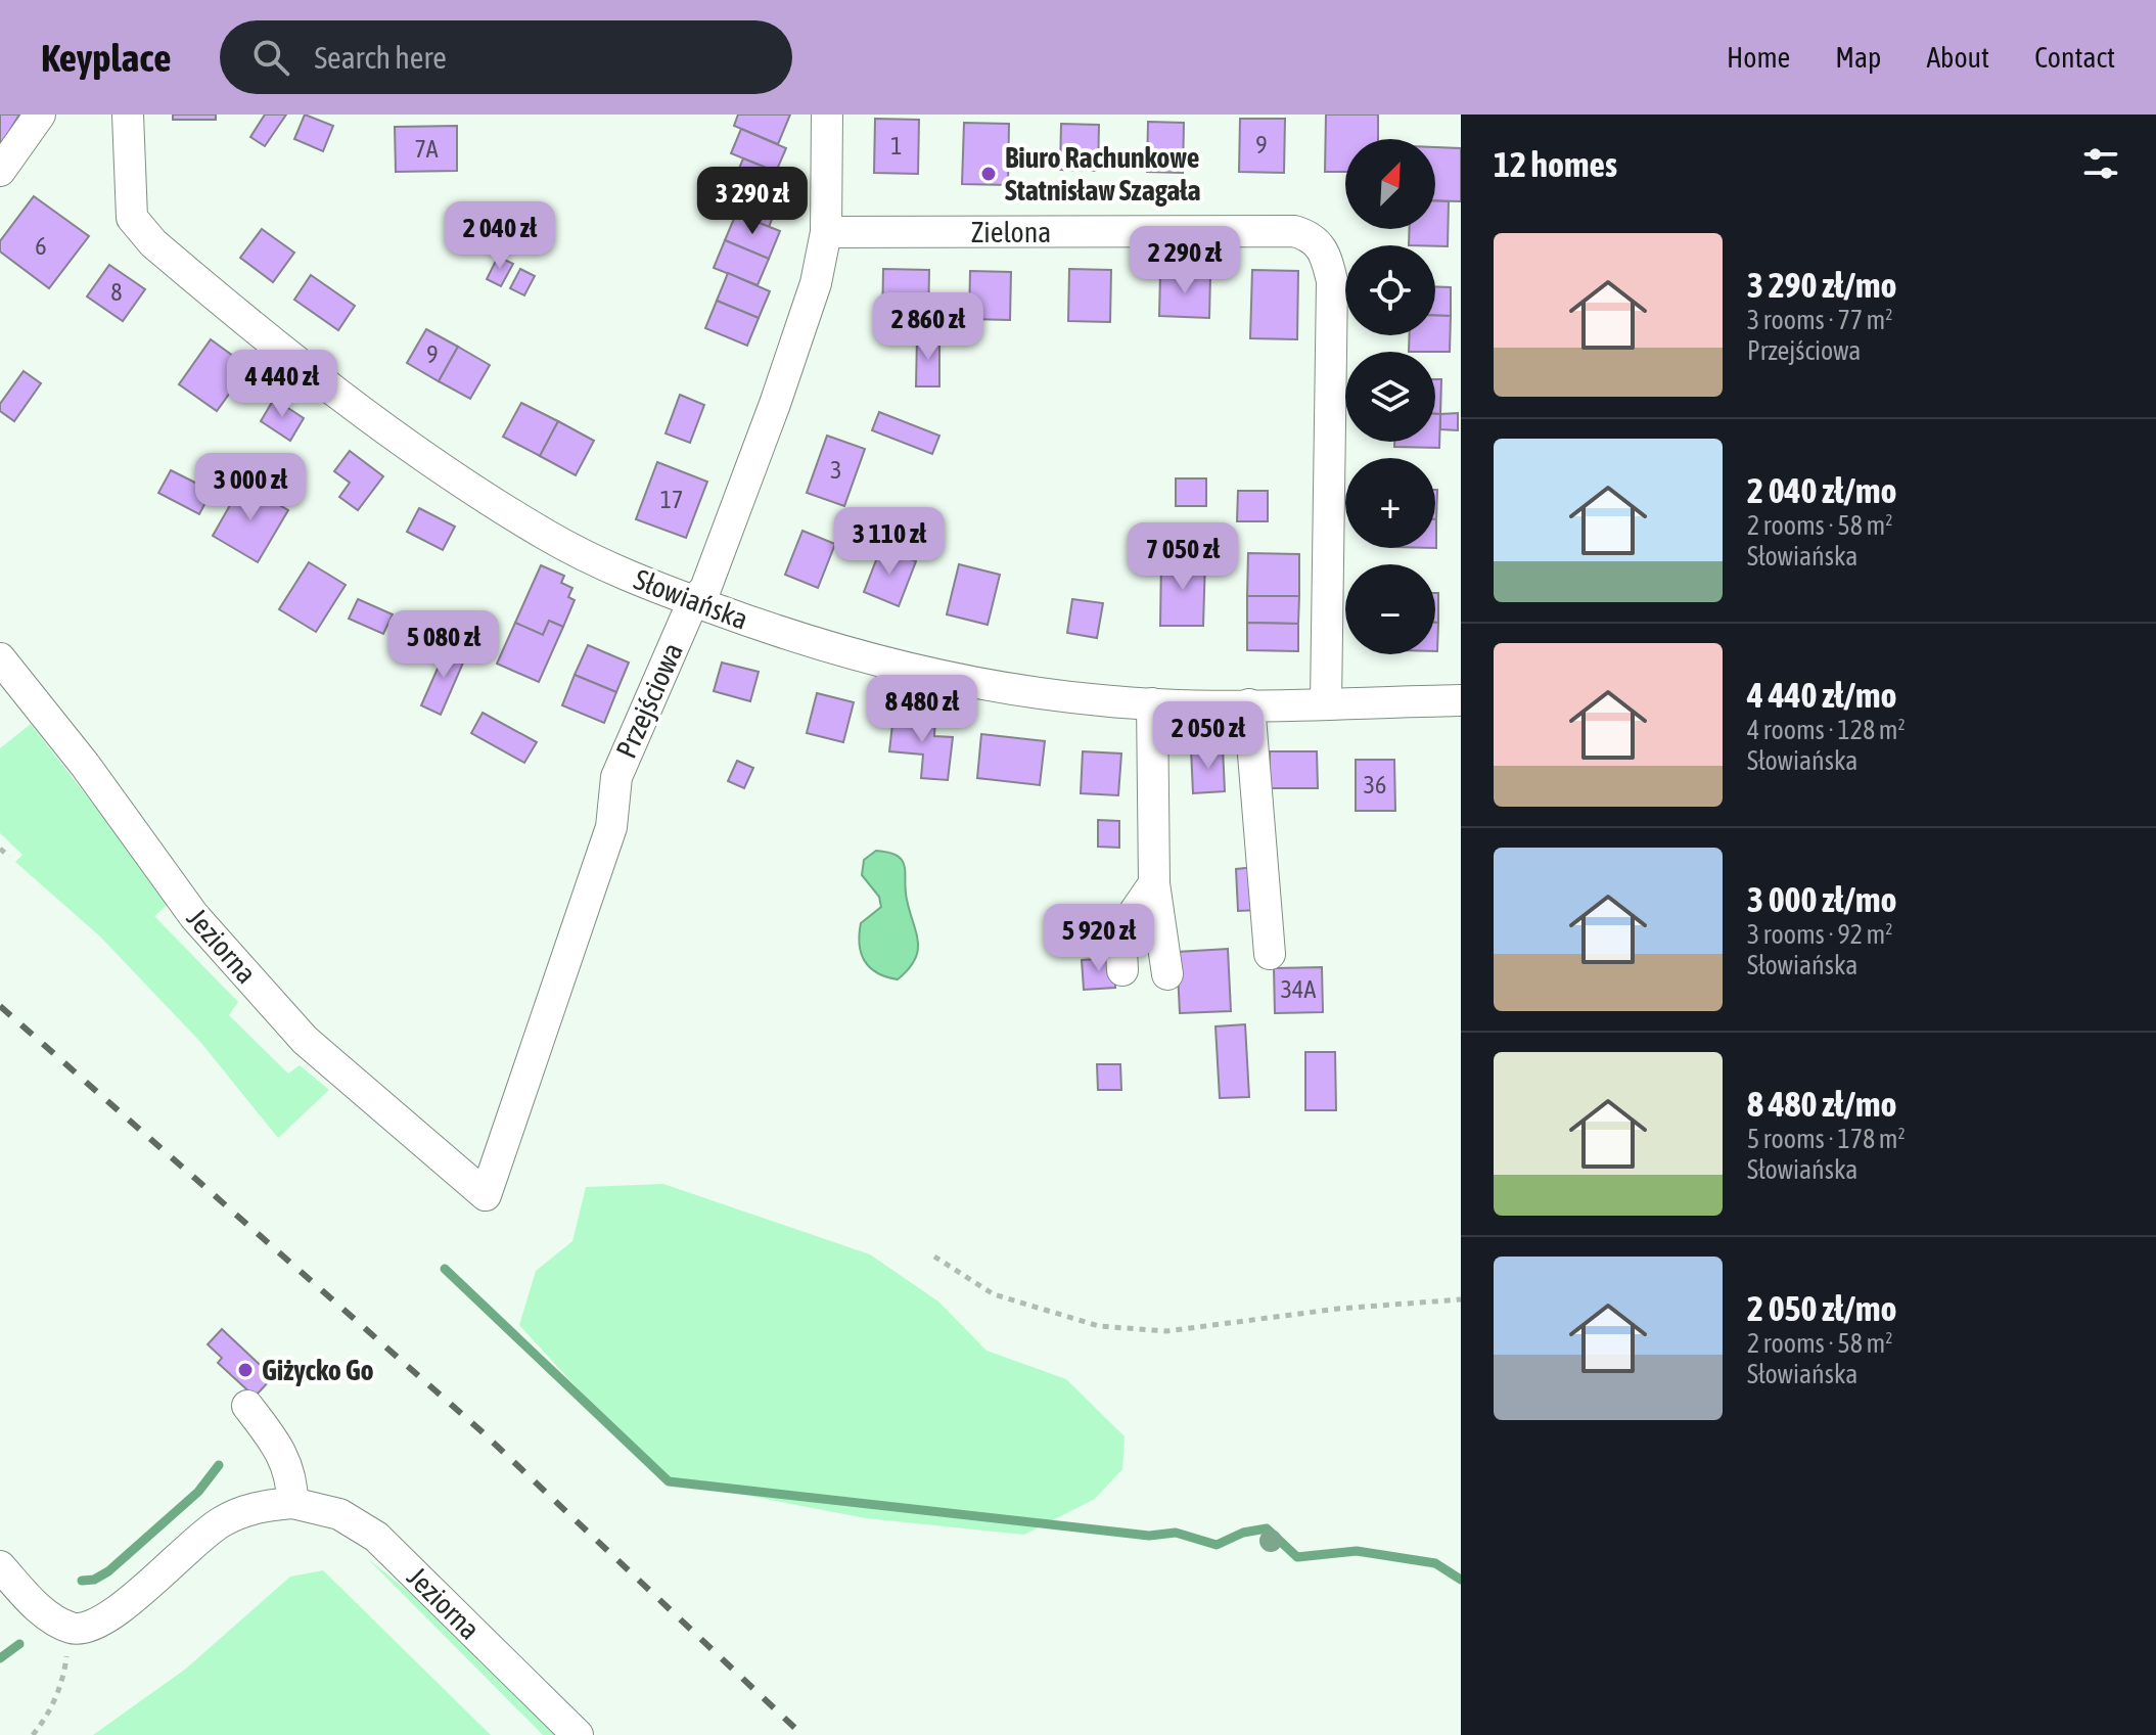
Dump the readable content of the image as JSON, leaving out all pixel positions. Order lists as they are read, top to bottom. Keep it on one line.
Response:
{"streets":{"street":["Zielona","Słowiańska","Przejściowa","Jeziorna"]},"crossings":[["Zielona","Słowiańska"],["Zielona","Przejściowa"],["Słowiańska","Przejściowa"],["Przejściowa","Jeziorna"]],"places":["Biuro Rachunkowe Statnisław Szagała","Giżycko Go"],"house_numbers":["9","1","7A","6","8","9","3","17","36","34A"],"north":"top right","page":{"header":"Keyplace","search":"Search here","nav":["Home","Map","About","Contact"],"heading":"12 homes","map_buttons":["+","−"],"price":["3 290 zł","2 040 zł","2 290 zł","2 860 zł","4 440 zł","3 000 zł","3 110 zł","7 050 zł","5 080 zł","8 480 zł","2 050 zł","5 920 zł"],"list":[{"name":"3 290 zł/mo","note":"3 rooms · 77 m² · Przejściowa"},{"name":"2 040 zł/mo","note":"2 rooms · 58 m² · Słowiańska"},{"name":"4 440 zł/mo","note":"4 rooms · 128 m² · Słowiańska"},{"name":"3 000 zł/mo","note":"3 rooms · 92 m² · Słowiańska"},{"name":"8 480 zł/mo","note":"5 rooms · 178 m² · Słowiańska"},{"name":"2 050 zł/mo","note":"2 rooms · 58 m² · Słowiańska"}]}}
